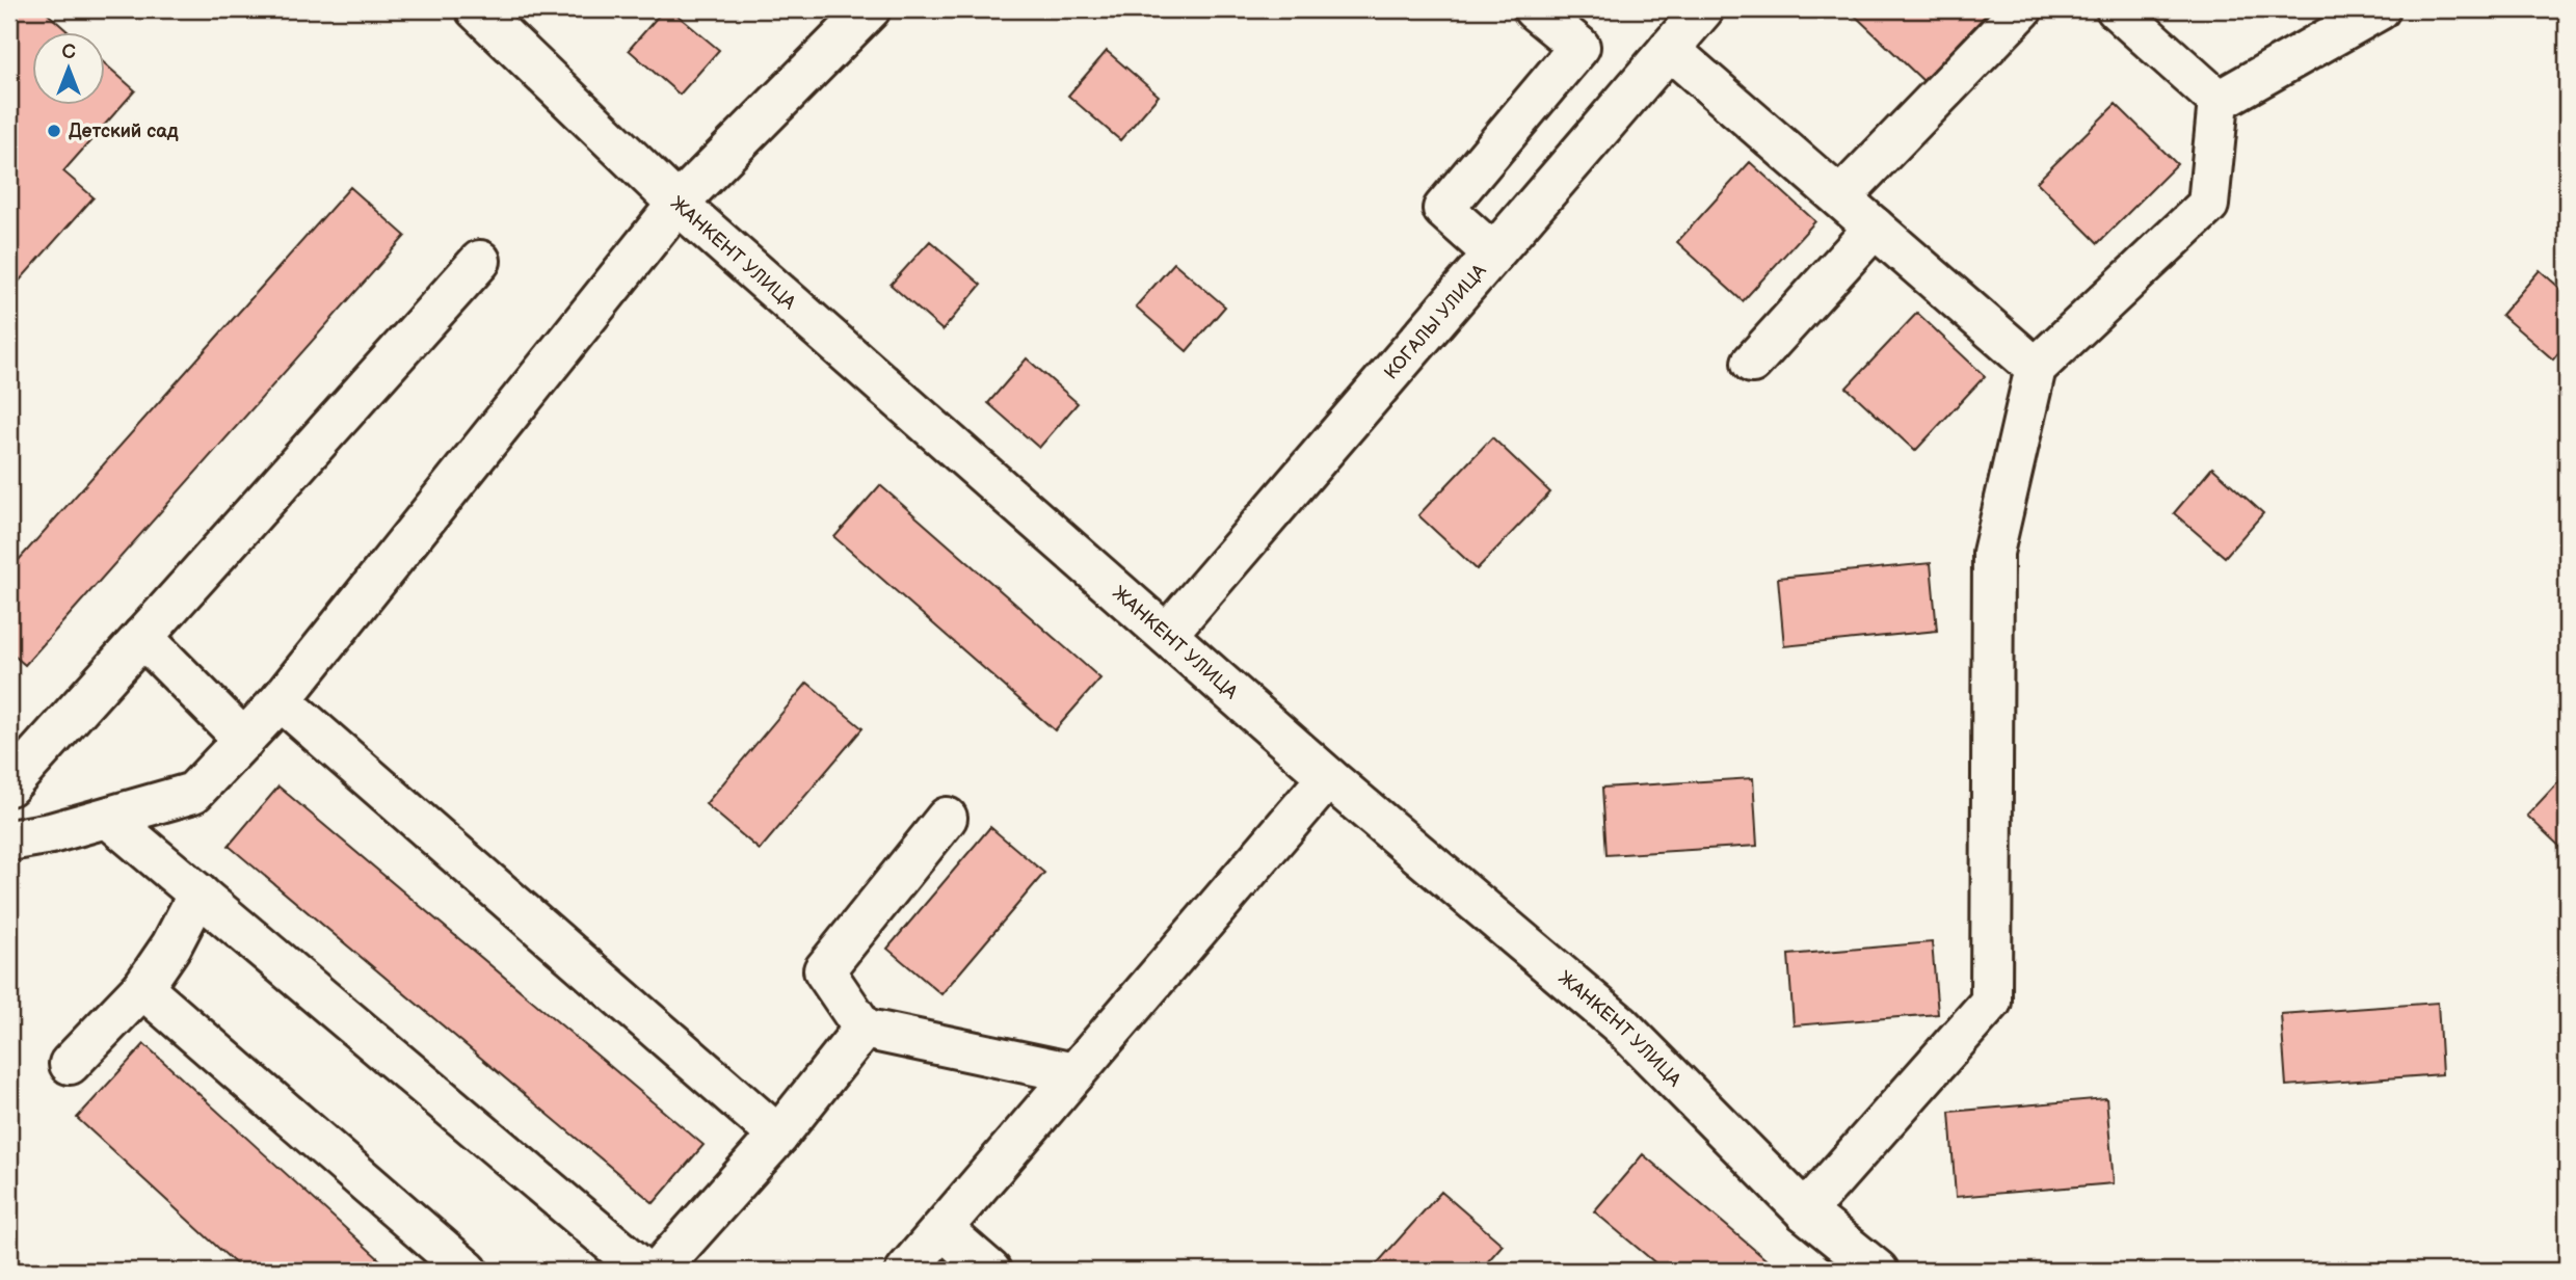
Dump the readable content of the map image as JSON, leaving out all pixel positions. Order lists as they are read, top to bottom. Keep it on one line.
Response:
{"streets":{"street":["ЖАНКЕНТ УЛИЦА","КОГАЛЫ УЛИЦА"]},"crossings":[["ЖАНКЕНТ УЛИЦА","КОГАЛЫ УЛИЦА"]],"places":["Детский сад"],"north":"top"}
